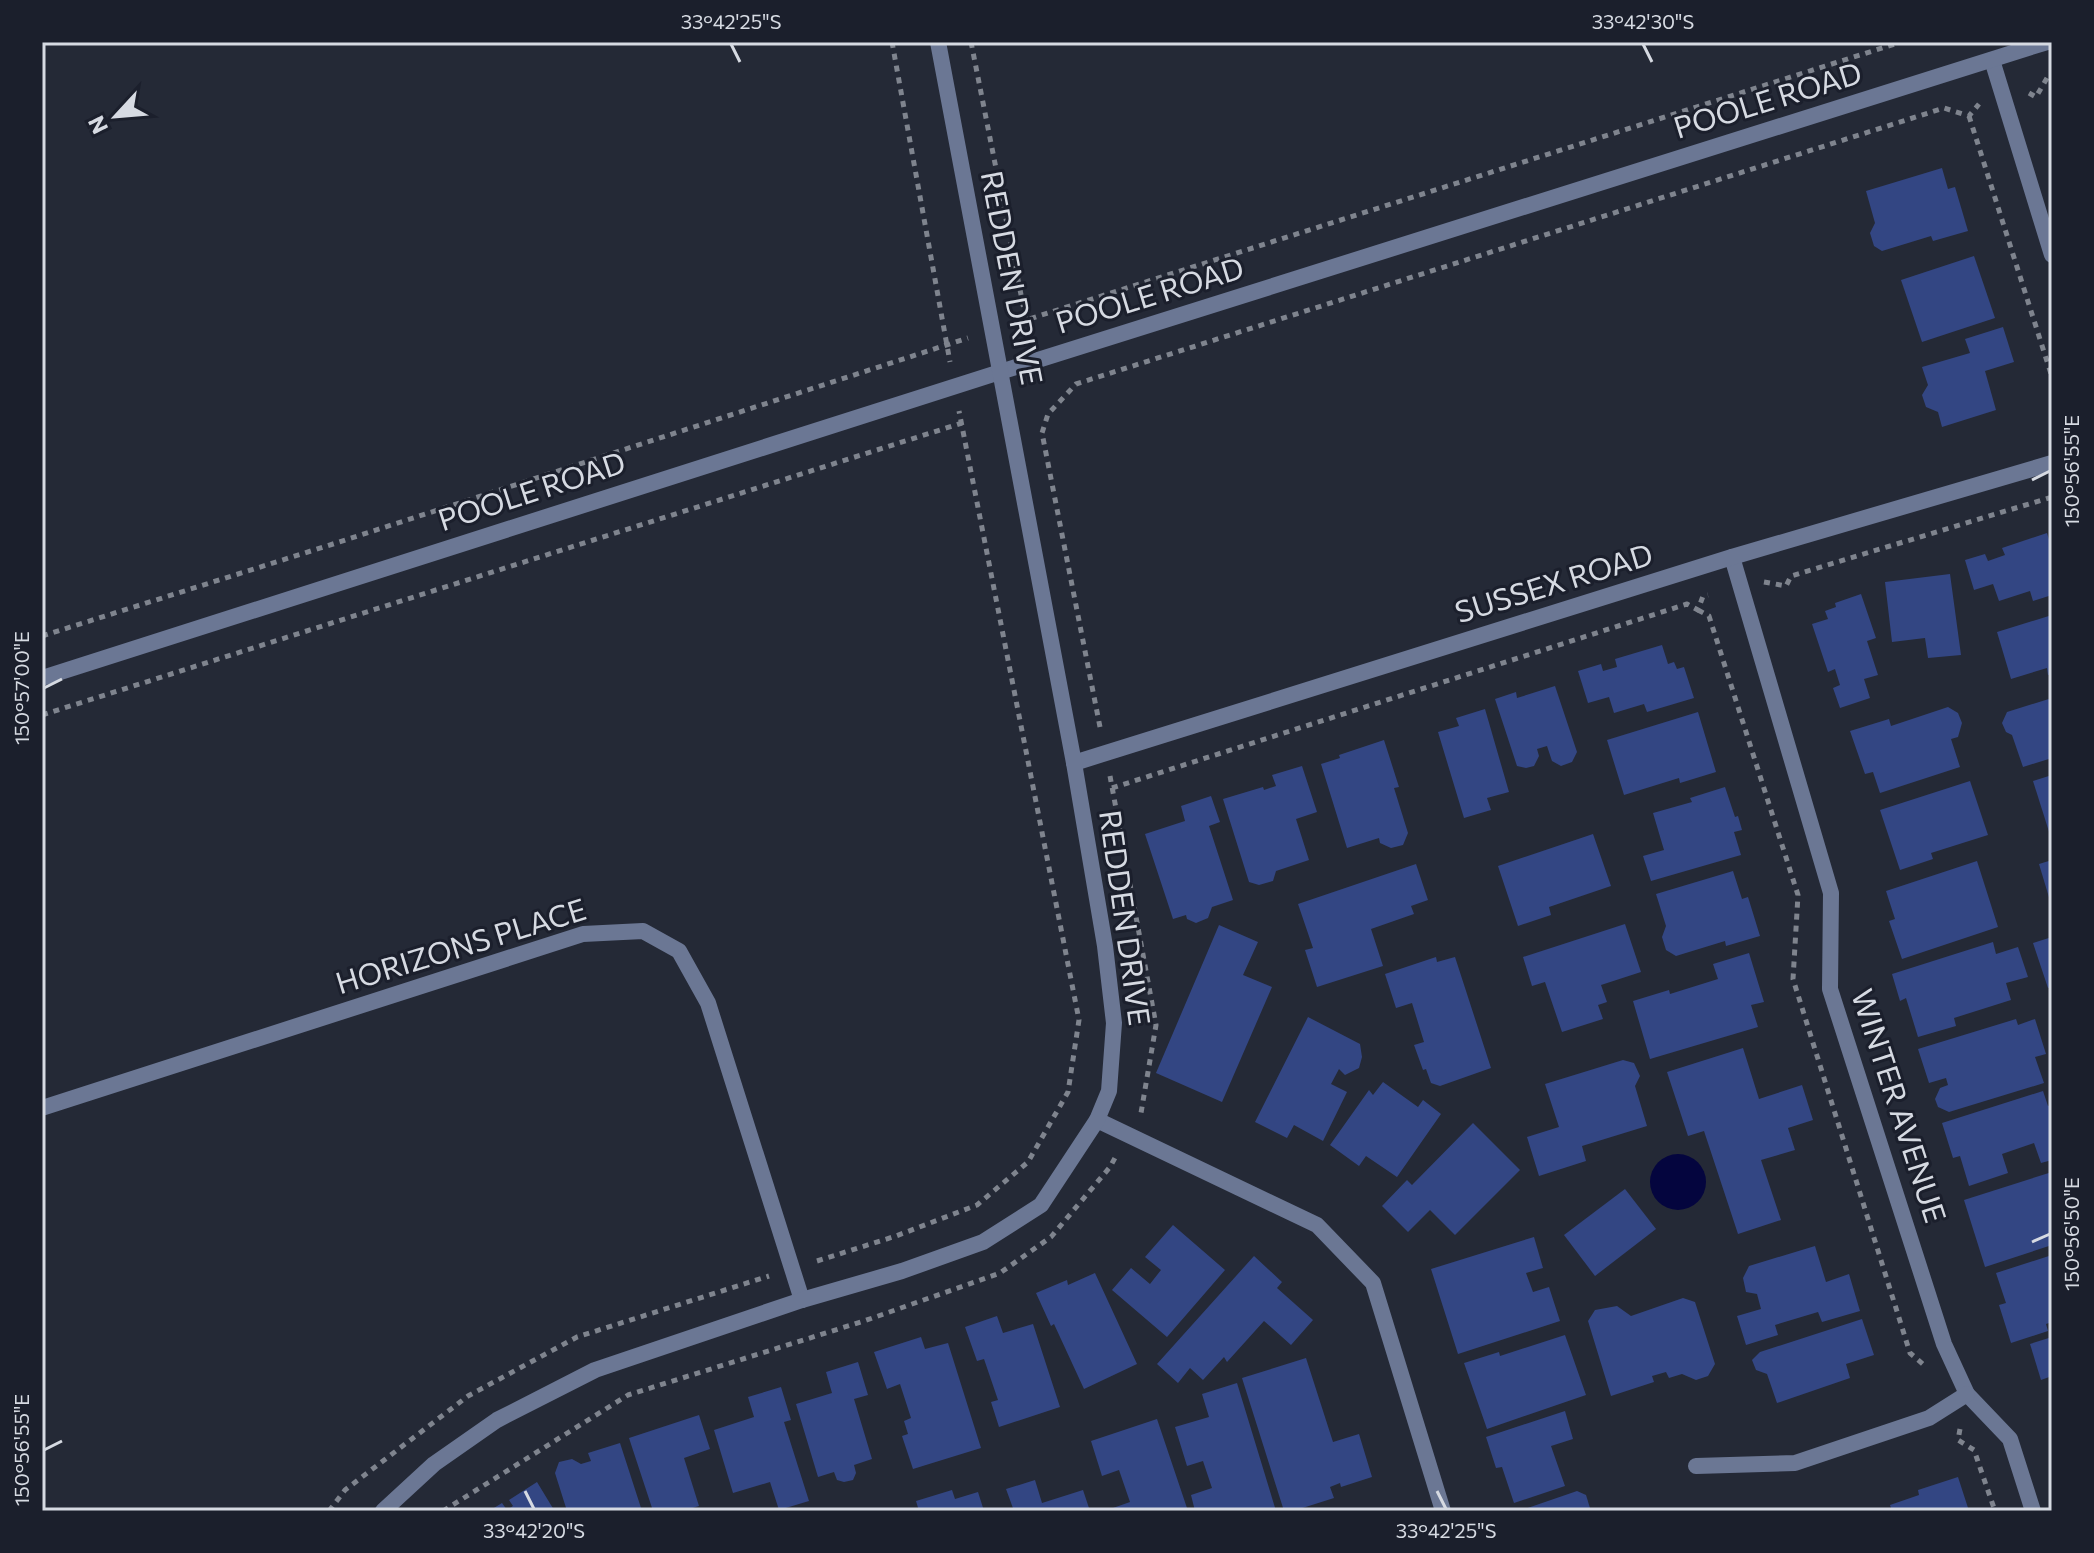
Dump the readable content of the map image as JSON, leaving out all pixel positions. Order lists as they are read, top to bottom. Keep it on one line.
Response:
{"streets":{"street":["POOLE ROAD","REDDEN DRIVE","SUSSEX ROAD","HORIZONS PLACE","WINTER AVENUE"]},"crossings":[["POOLE ROAD","REDDEN DRIVE"],["REDDEN DRIVE","SUSSEX ROAD"],["REDDEN DRIVE","HORIZONS PLACE"],["SUSSEX ROAD","WINTER AVENUE"]],"north":"bottom left","coordinates":["33°42'25\"S","33°42'30\"S","150°56'55\"E","150°57'00\"E","150°56'50\"E","33°42'20\"S"]}
